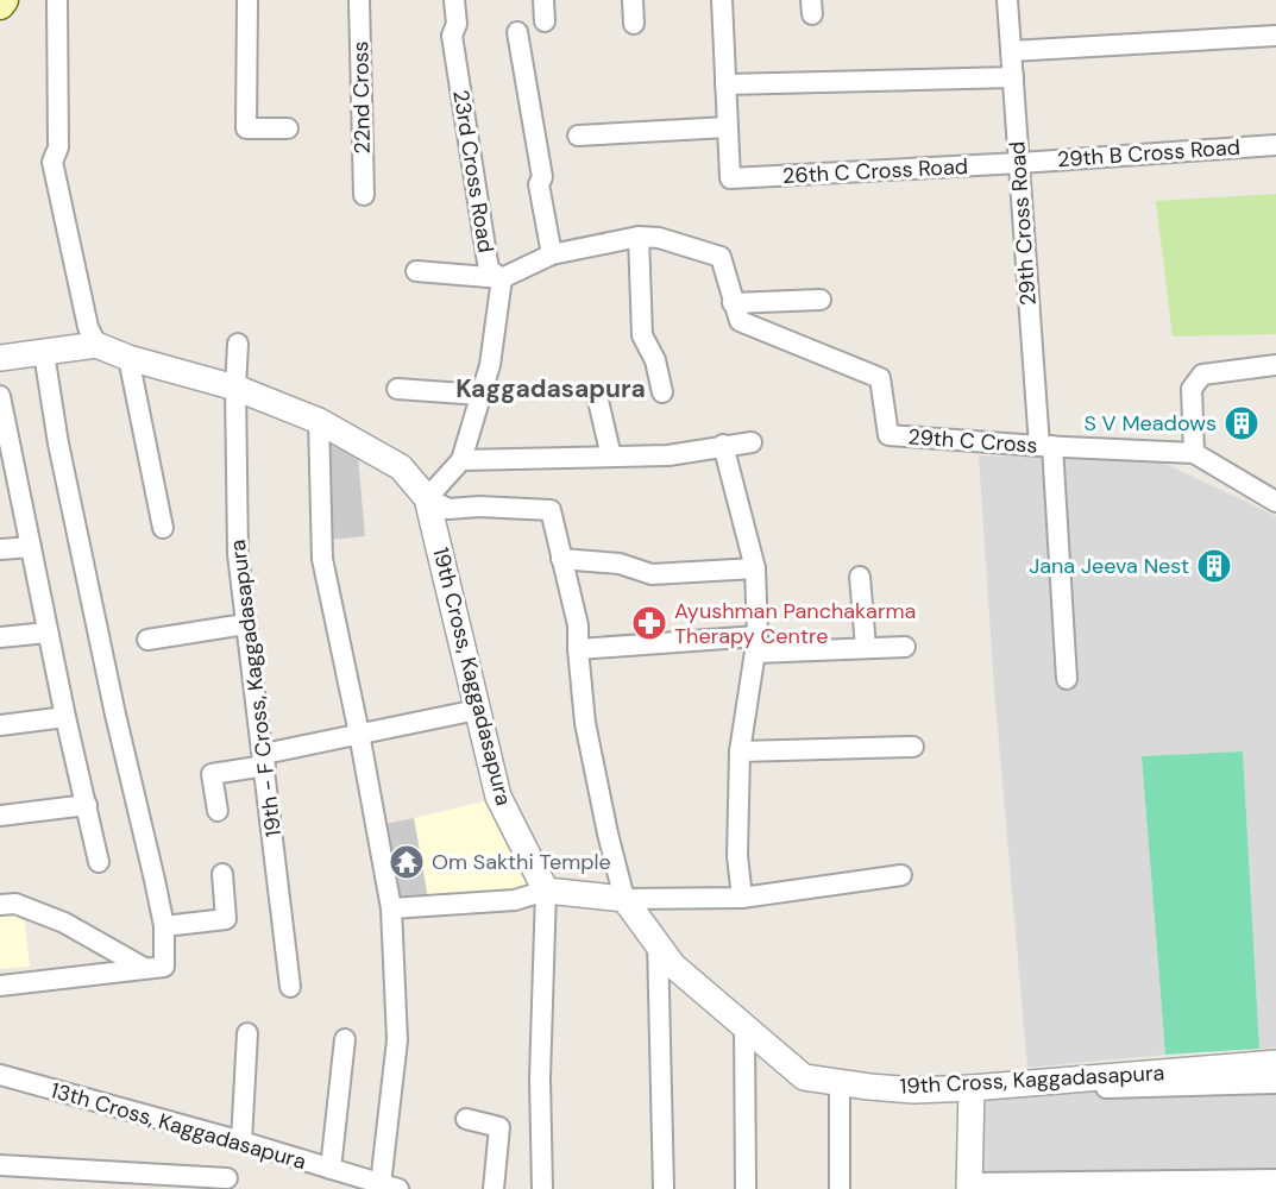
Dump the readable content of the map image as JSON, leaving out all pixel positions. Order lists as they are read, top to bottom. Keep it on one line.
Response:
{"streets":{"street":["22nd Cross","29th B Cross Road","23rd Cross Road","26th C Cross Road","29th Cross Road","29th C Cross","19th Cross, Kaggadasapura","19th - F Cross, Kaggadasapura","13th Cross, Kaggadasapura"]},"crossings":[["29th B Cross Road","26th C Cross Road"],["29th B Cross Road","29th Cross Road"],["26th C Cross Road","29th Cross Road"],["29th Cross Road","29th C Cross"],["19th Cross, Kaggadasapura","19th - F Cross, Kaggadasapura"]],"districts":["Kaggadasapura"],"places":{"building":["S V Meadows","Jana Jeeva Nest"],"pharmacy":["Ayushman Panchakarma Therapy Centre"],"temple":["Om Sakthi Temple"]}}
